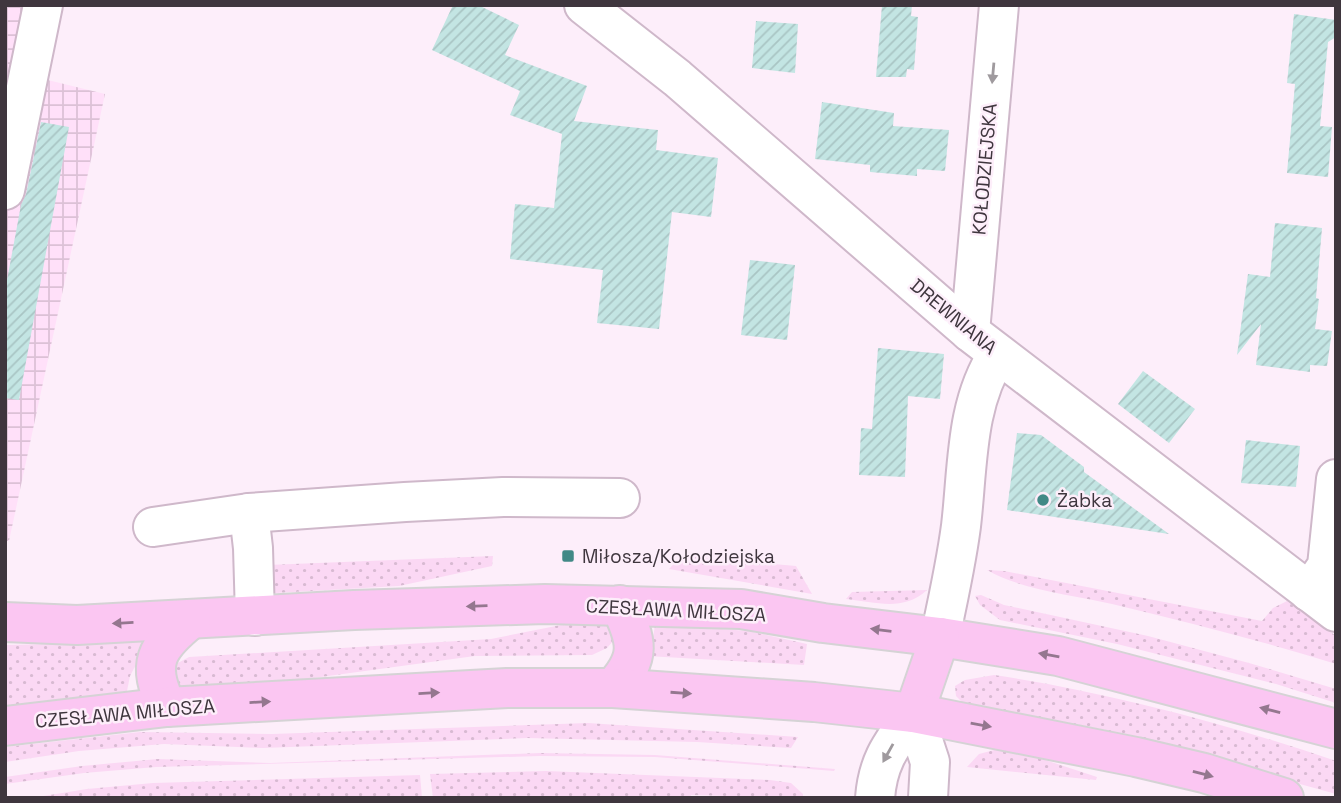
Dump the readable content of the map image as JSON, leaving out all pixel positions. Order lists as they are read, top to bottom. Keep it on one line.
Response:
{"streets":{"main road":["CZESŁAWA MIŁOSZA"],"street":["KOŁODZIEJSKA","DREWNIANA"]},"crossings":[["KOŁODZIEJSKA","DREWNIANA"],["KOŁODZIEJSKA","CZESŁAWA MIŁOSZA"]],"one_way":["KOŁODZIEJSKA"],"places":{"other":["Żabka"],"transit":["Miłosza/Kołodziejska"]}}
